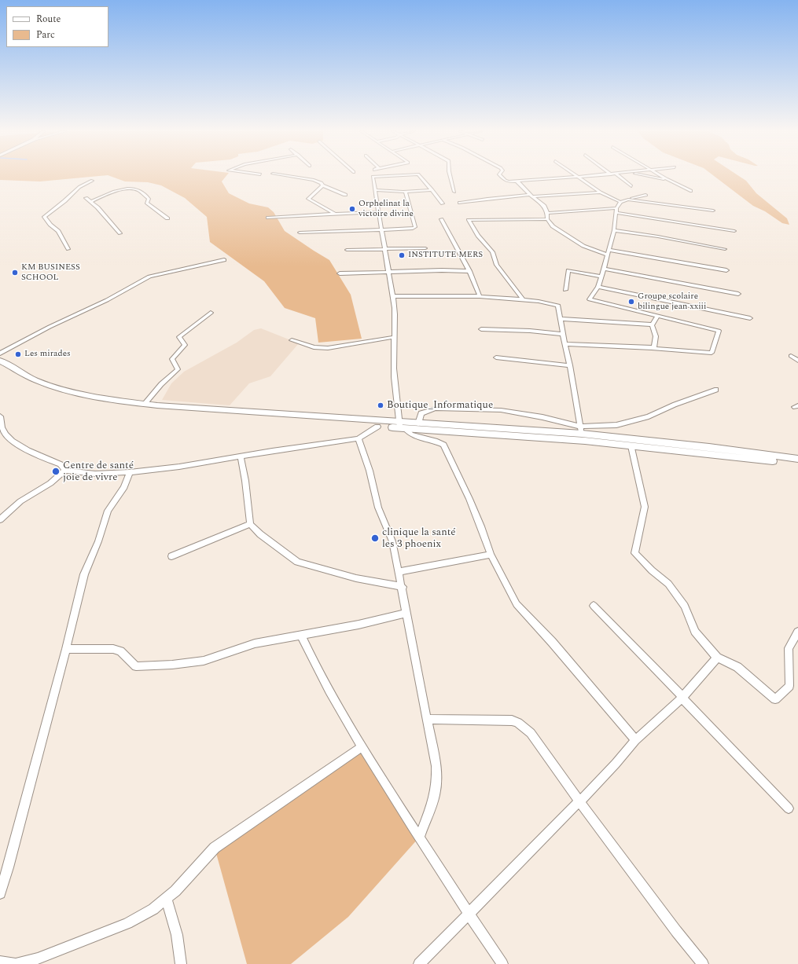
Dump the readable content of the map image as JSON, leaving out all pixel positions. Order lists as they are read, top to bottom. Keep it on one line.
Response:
{"places":["Orphelinat la victoire divine","INSTITUTE MERS","KM BUSINESS SCHOOL","Groupe scolaire bilingue jean xxiii","Les mirades","Boutique_Informatique","Centre de santé joie de vivre","clinique la santé les 3 phoenix"],"legend":["Route","Parc"]}
